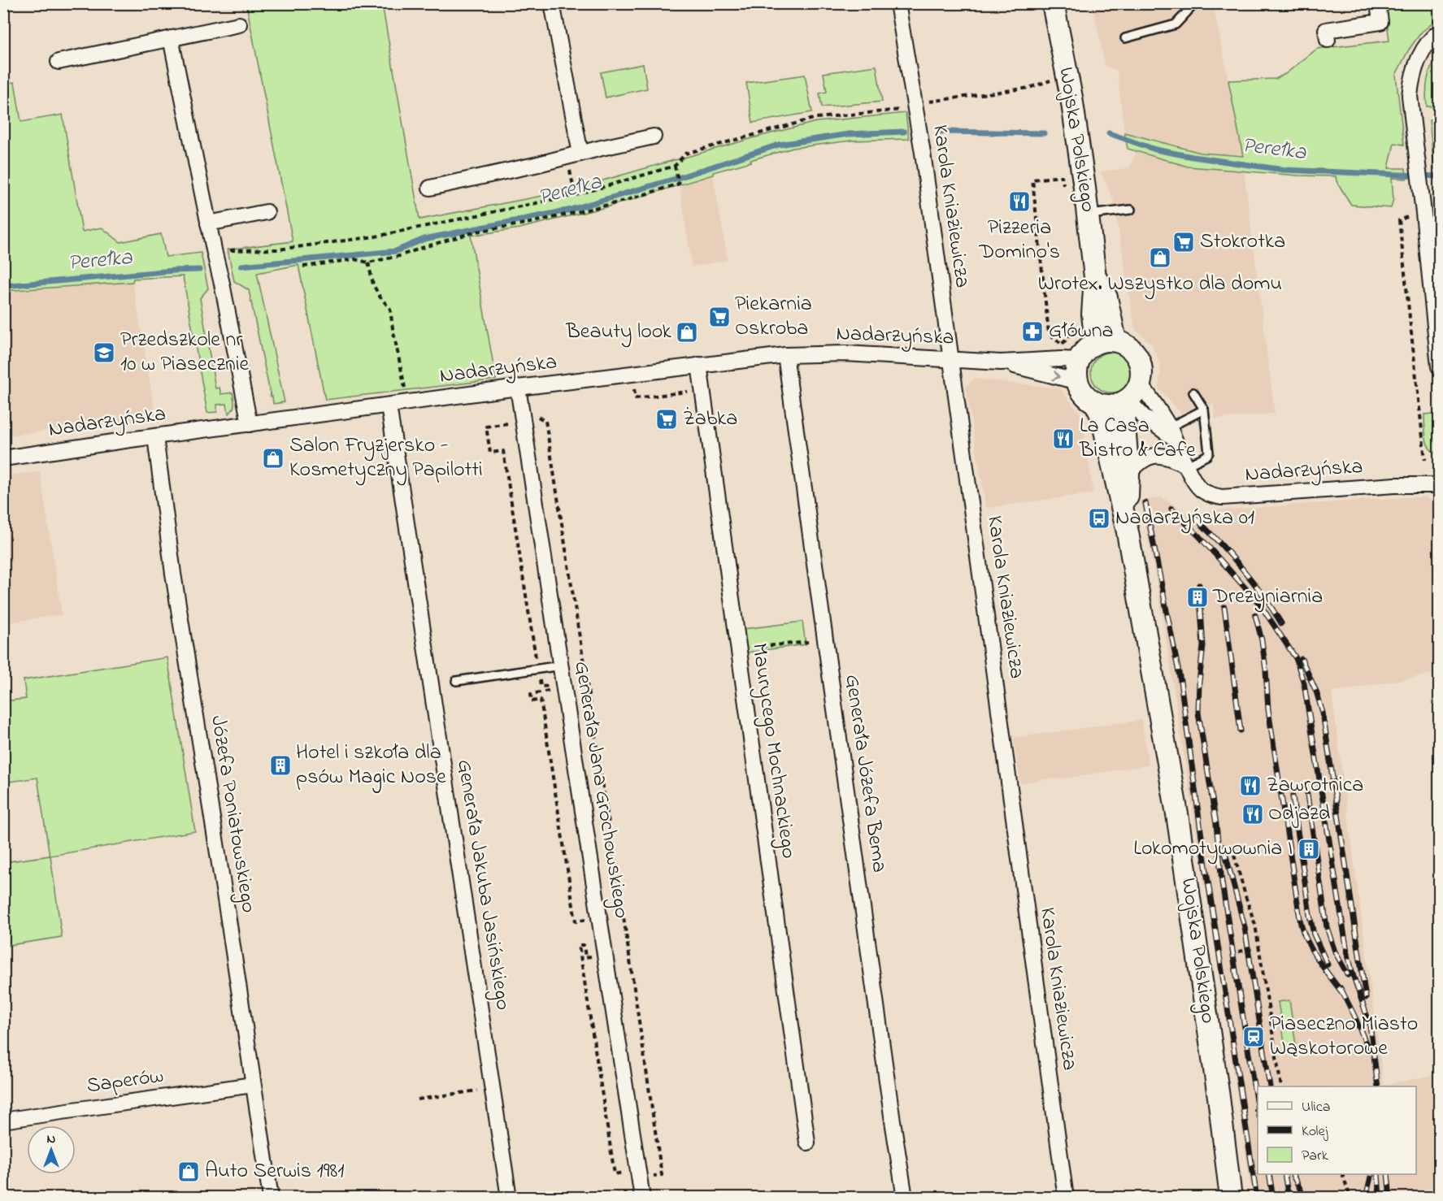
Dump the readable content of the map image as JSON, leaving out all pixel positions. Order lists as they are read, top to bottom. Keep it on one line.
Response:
{"streets":{"street":["Wojska Polskiego","Karola Kniaziewicza","Nadarzyńska","Maurycego Mochnackiego","Generała Józefa Bema","Generała Jana Grochowskiego","Józefa Poniatowskiego","Generała Jakuba Jasińskiego","Saperów"]},"crossings":[["Wojska Polskiego","Nadarzyńska"],["Karola Kniaziewicza","Nadarzyńska"],["Nadarzyńska","Maurycego Mochnackiego"],["Nadarzyńska","Generała Józefa Bema"],["Nadarzyńska","Generała Jana Grochowskiego"],["Nadarzyńska","Józefa Poniatowskiego"],["Nadarzyńska","Generała Jakuba Jasińskiego"],["Józefa Poniatowskiego","Saperów"]],"water":["Perełka"],"places":{"restaurant":["Pizzeria Domino's","La Casa Bistro & Cafe","Zawrotnica","Odjazd"],"supermarket":["Stokrotka","Piekarnia Oskroba","Żabka"],"shop":["Wrotex. Wszystko dla domu","Beauty look","Salon Fryzjersko - Kosmetyczny Papilotti","Auto Serwis 1981"],"pharmacy":["Główna"],"school or university":["Przedszkole nr 10 w Piasecznie"],"bus stop":["Nadarzyńska 01"],"building":["Drezyniarnia","Hotel i szkoła dla psów Magic Nose","Lokomotywownia I"],"station":["Piaseczno Miasto Wąskotorowe"]},"legend":["Ulica","Kolej","Park"],"north":"top"}
